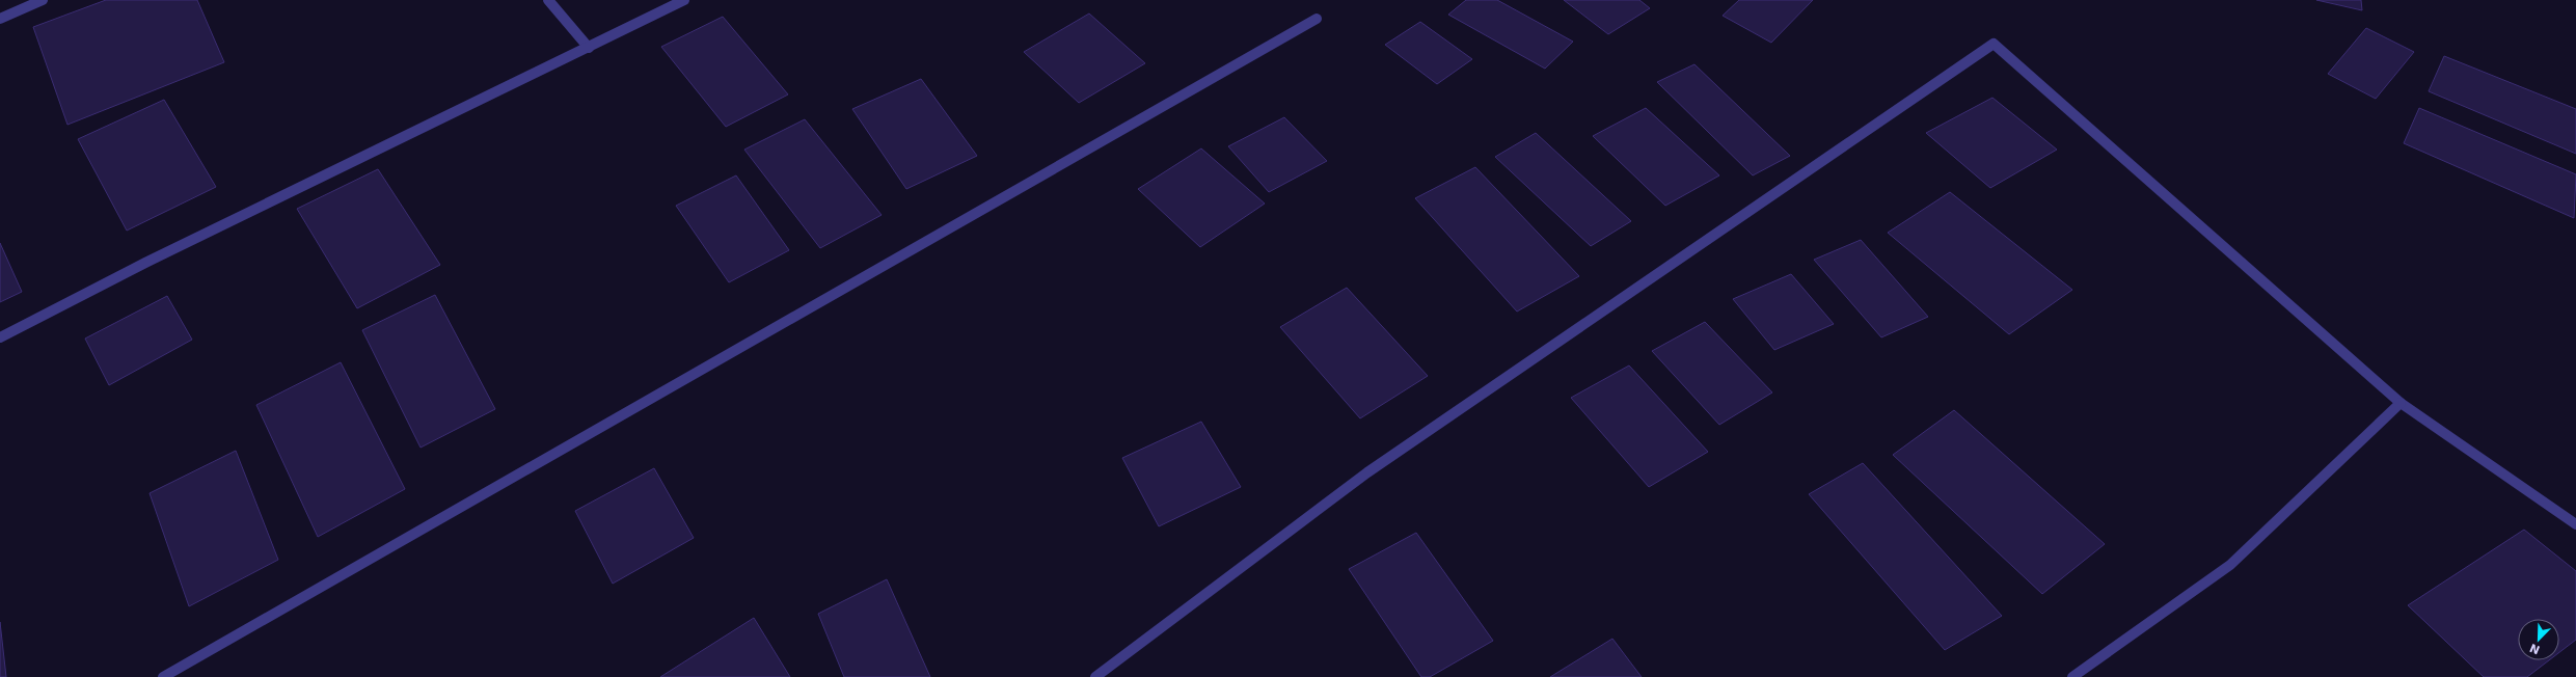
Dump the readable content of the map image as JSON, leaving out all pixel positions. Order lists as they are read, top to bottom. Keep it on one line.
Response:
{"north":"bottom left"}
